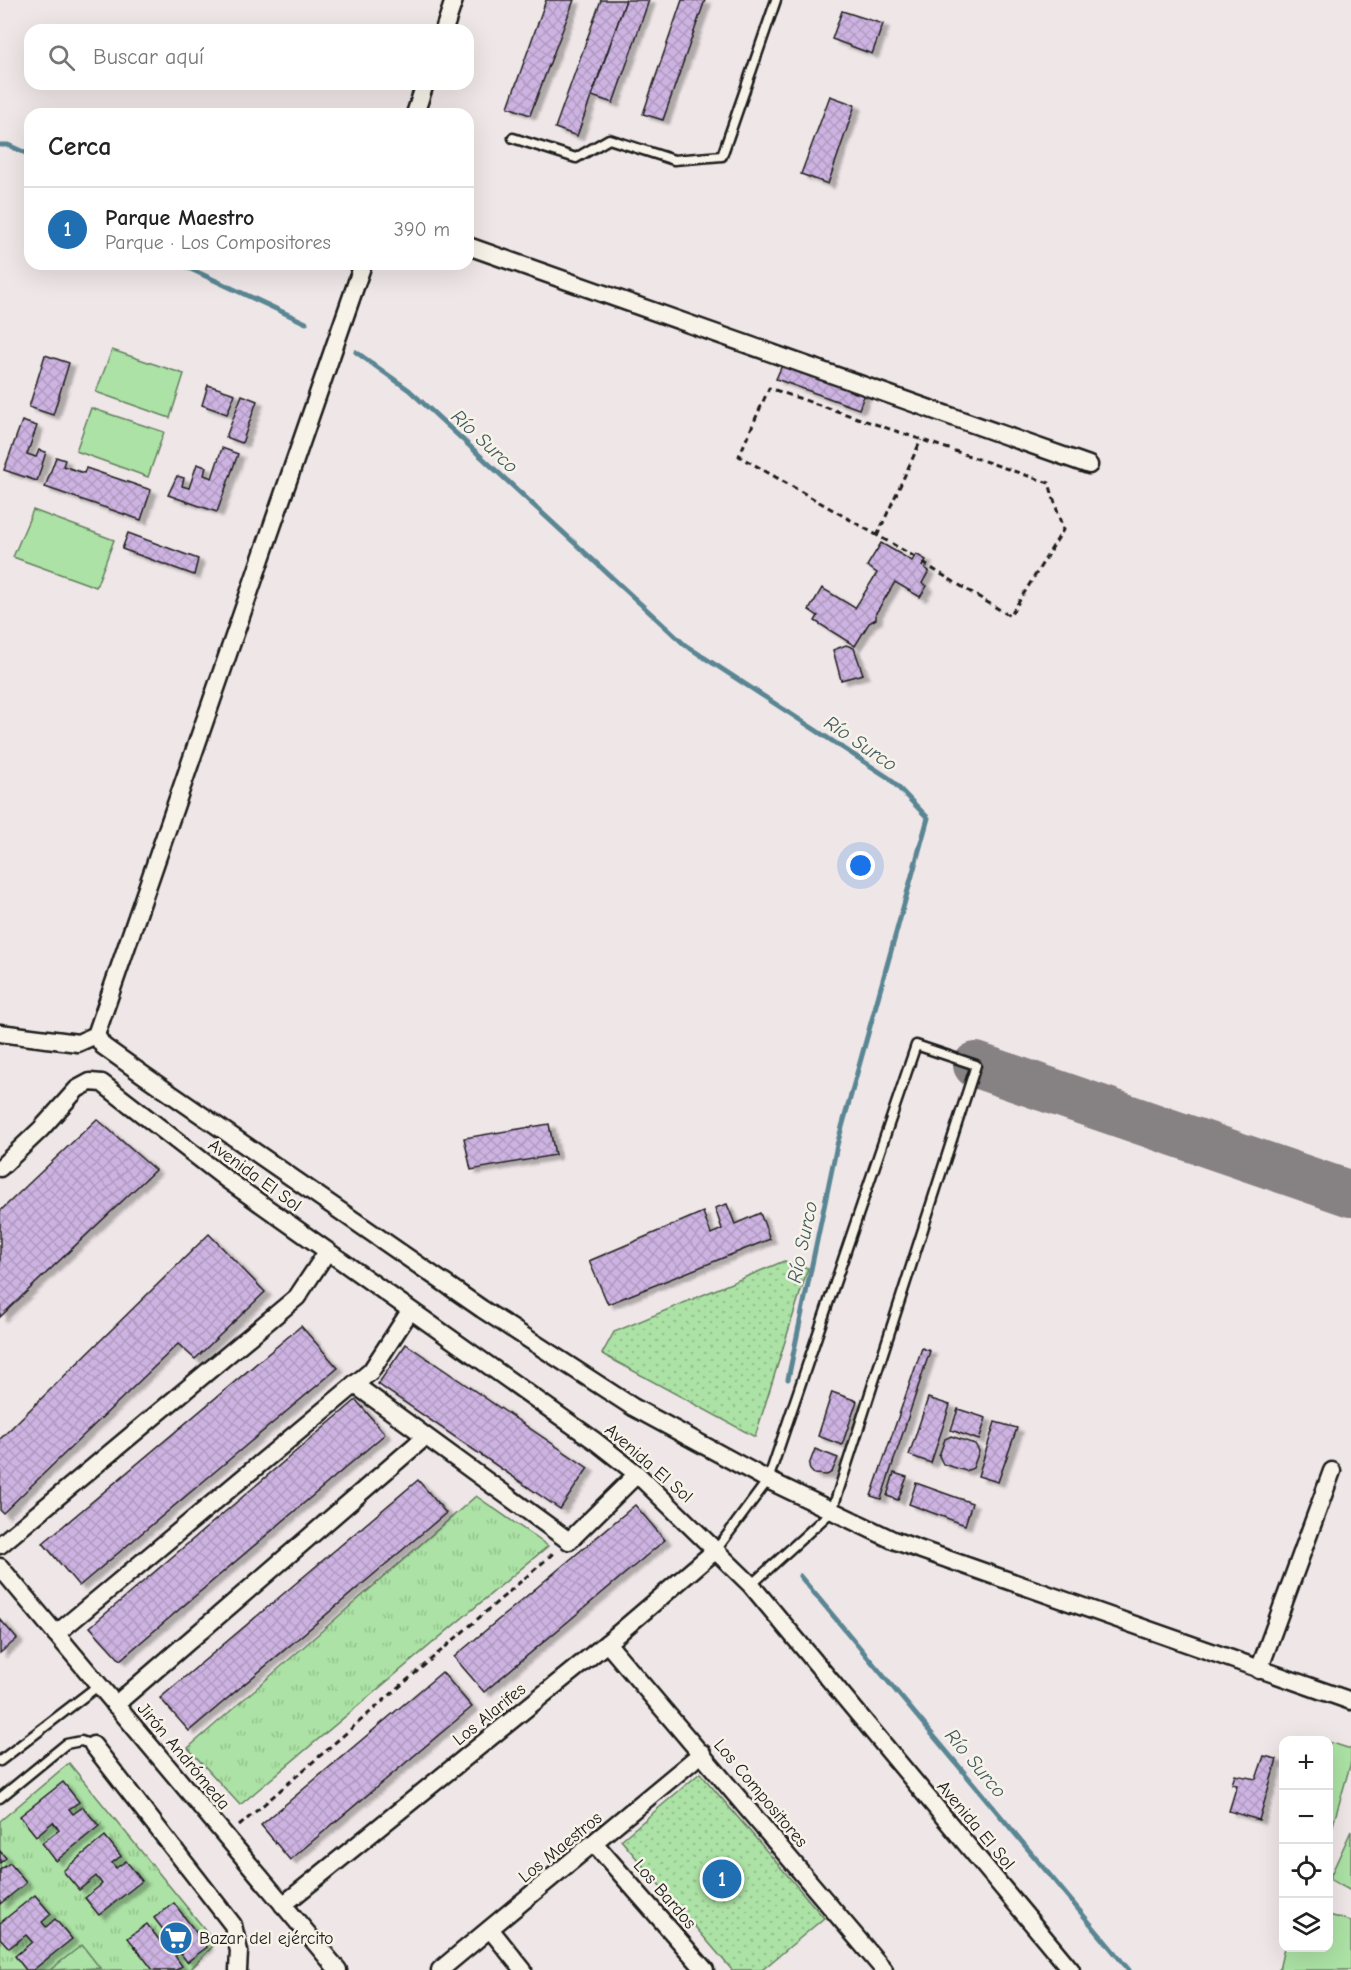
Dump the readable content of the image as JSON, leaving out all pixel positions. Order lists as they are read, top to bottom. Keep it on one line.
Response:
{"streets":{"street":["Avenida El Sol","Los Alarifes","Jirón Andrómeda","Los Compositores","Los Maestros","Los Bardos"]},"crossings":[["Avenida El Sol","Los Alarifes"],["Los Alarifes","Jirón Andrómeda"],["Los Alarifes","Los Compositores"],["Los Compositores","Los Maestros"],["Los Maestros","Los Bardos"]],"water":["Río Surco"],"places":{"supermarket":["Bazar del ejército"]},"page":{"search":"Buscar aquí","heading":"Cerca","list":[{"mark":"1","name":"Parque Maestro","note":"Parque · Los Compositores","value":"390 m"}],"map_buttons":["+","−"],"pins":"1"}}
